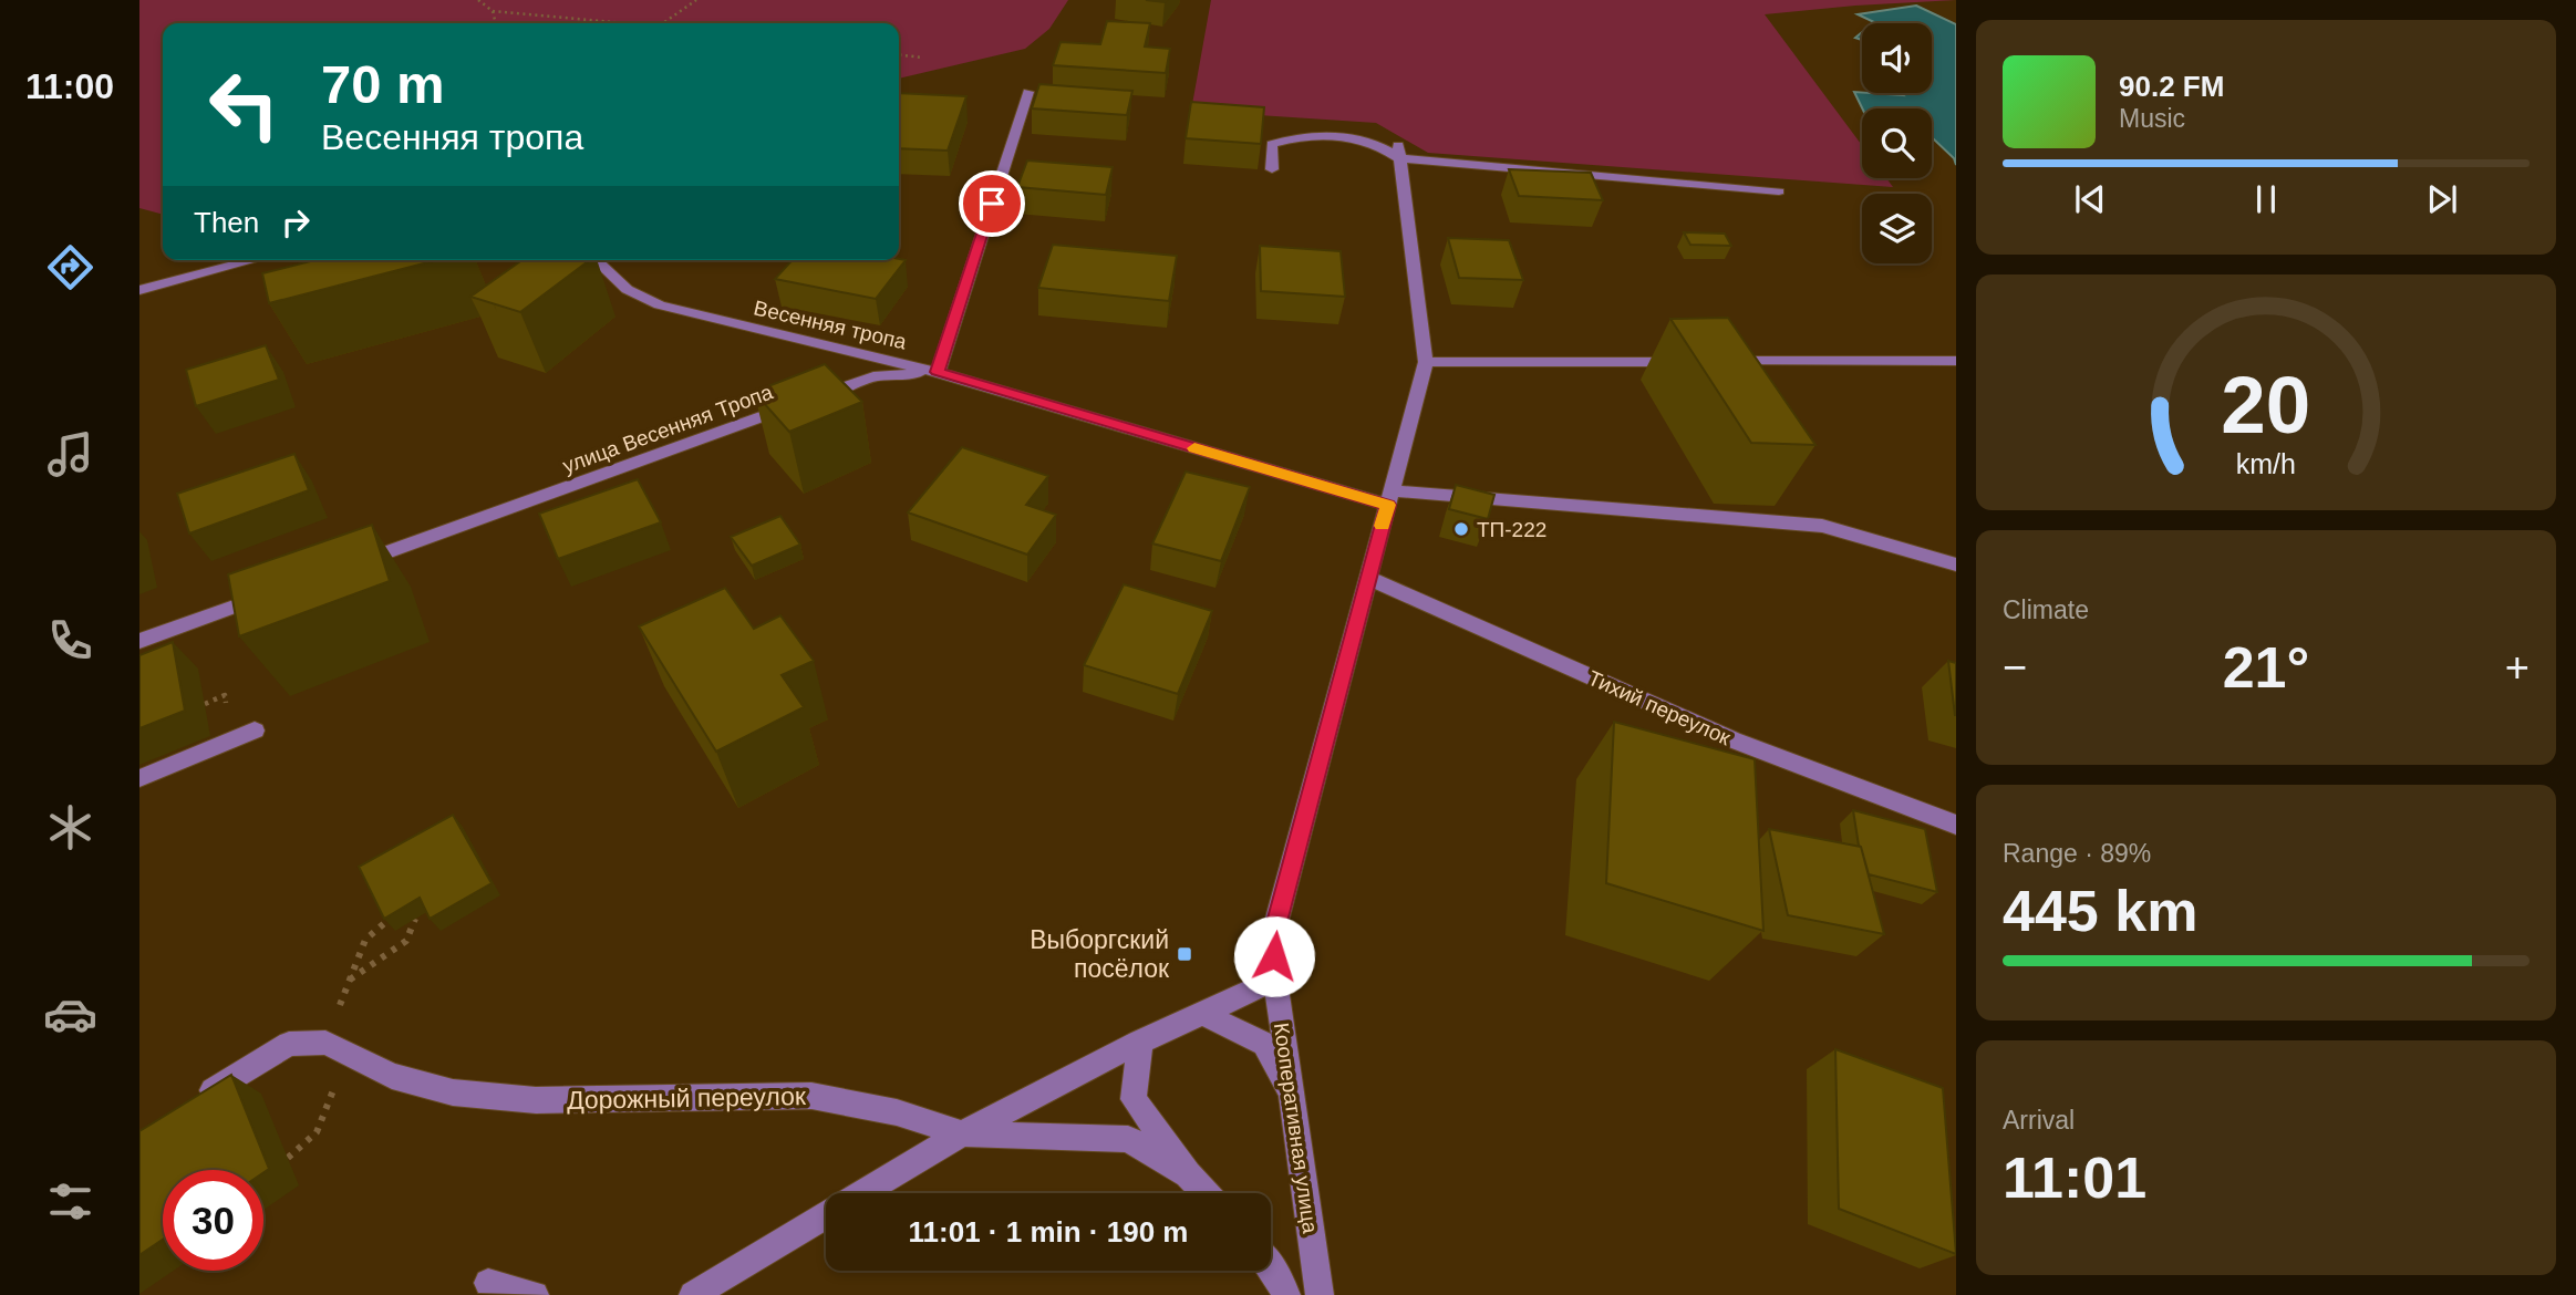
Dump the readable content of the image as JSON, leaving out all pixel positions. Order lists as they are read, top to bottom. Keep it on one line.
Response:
{"streets":{"street":["Весенняя тропа","улица Весенняя Тропа","Тихий переулок","Дорожный переулок","Кооперативная улица"]},"crossings":[["Весенняя тропа","улица Весенняя Тропа"],["Весенняя тропа","Кооперативная улица"],["Тихий переулок","Кооперативная улица"]],"places":{"other":["ТП-222"],"transit":["Выборгский посёлок"]},"page":{"tabs":"11:00","turn":["70 m","Весенняя тропа"],"song":["90.2 FM","Music"],"then":"Then","tile":["Climate",["Range · 89%","445 km"],["Arrival","11:01"]],"heat":["−","21°","+"],"limit":"30","trip":"11:01 · 1 min · 190 m","gauge":["20","km/h"]}}
